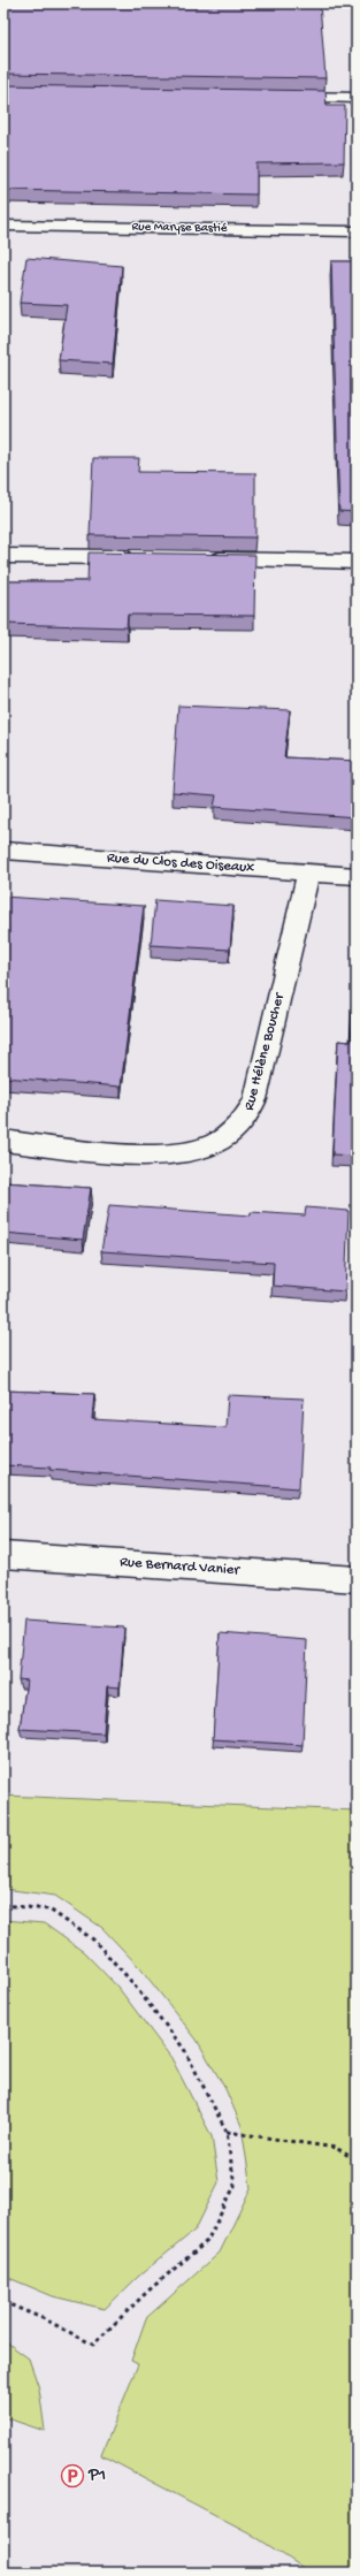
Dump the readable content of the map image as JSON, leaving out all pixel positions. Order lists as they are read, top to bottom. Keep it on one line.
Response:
{"streets":{"street":["Rue Maryse Bastié","Rue du Clos des Oiseaux","Rue Hélène Boucher","Rue Bernard Vanier"]},"crossings":[["Rue du Clos des Oiseaux","Rue Hélène Boucher"]],"places":{"parking":["P1"]}}
